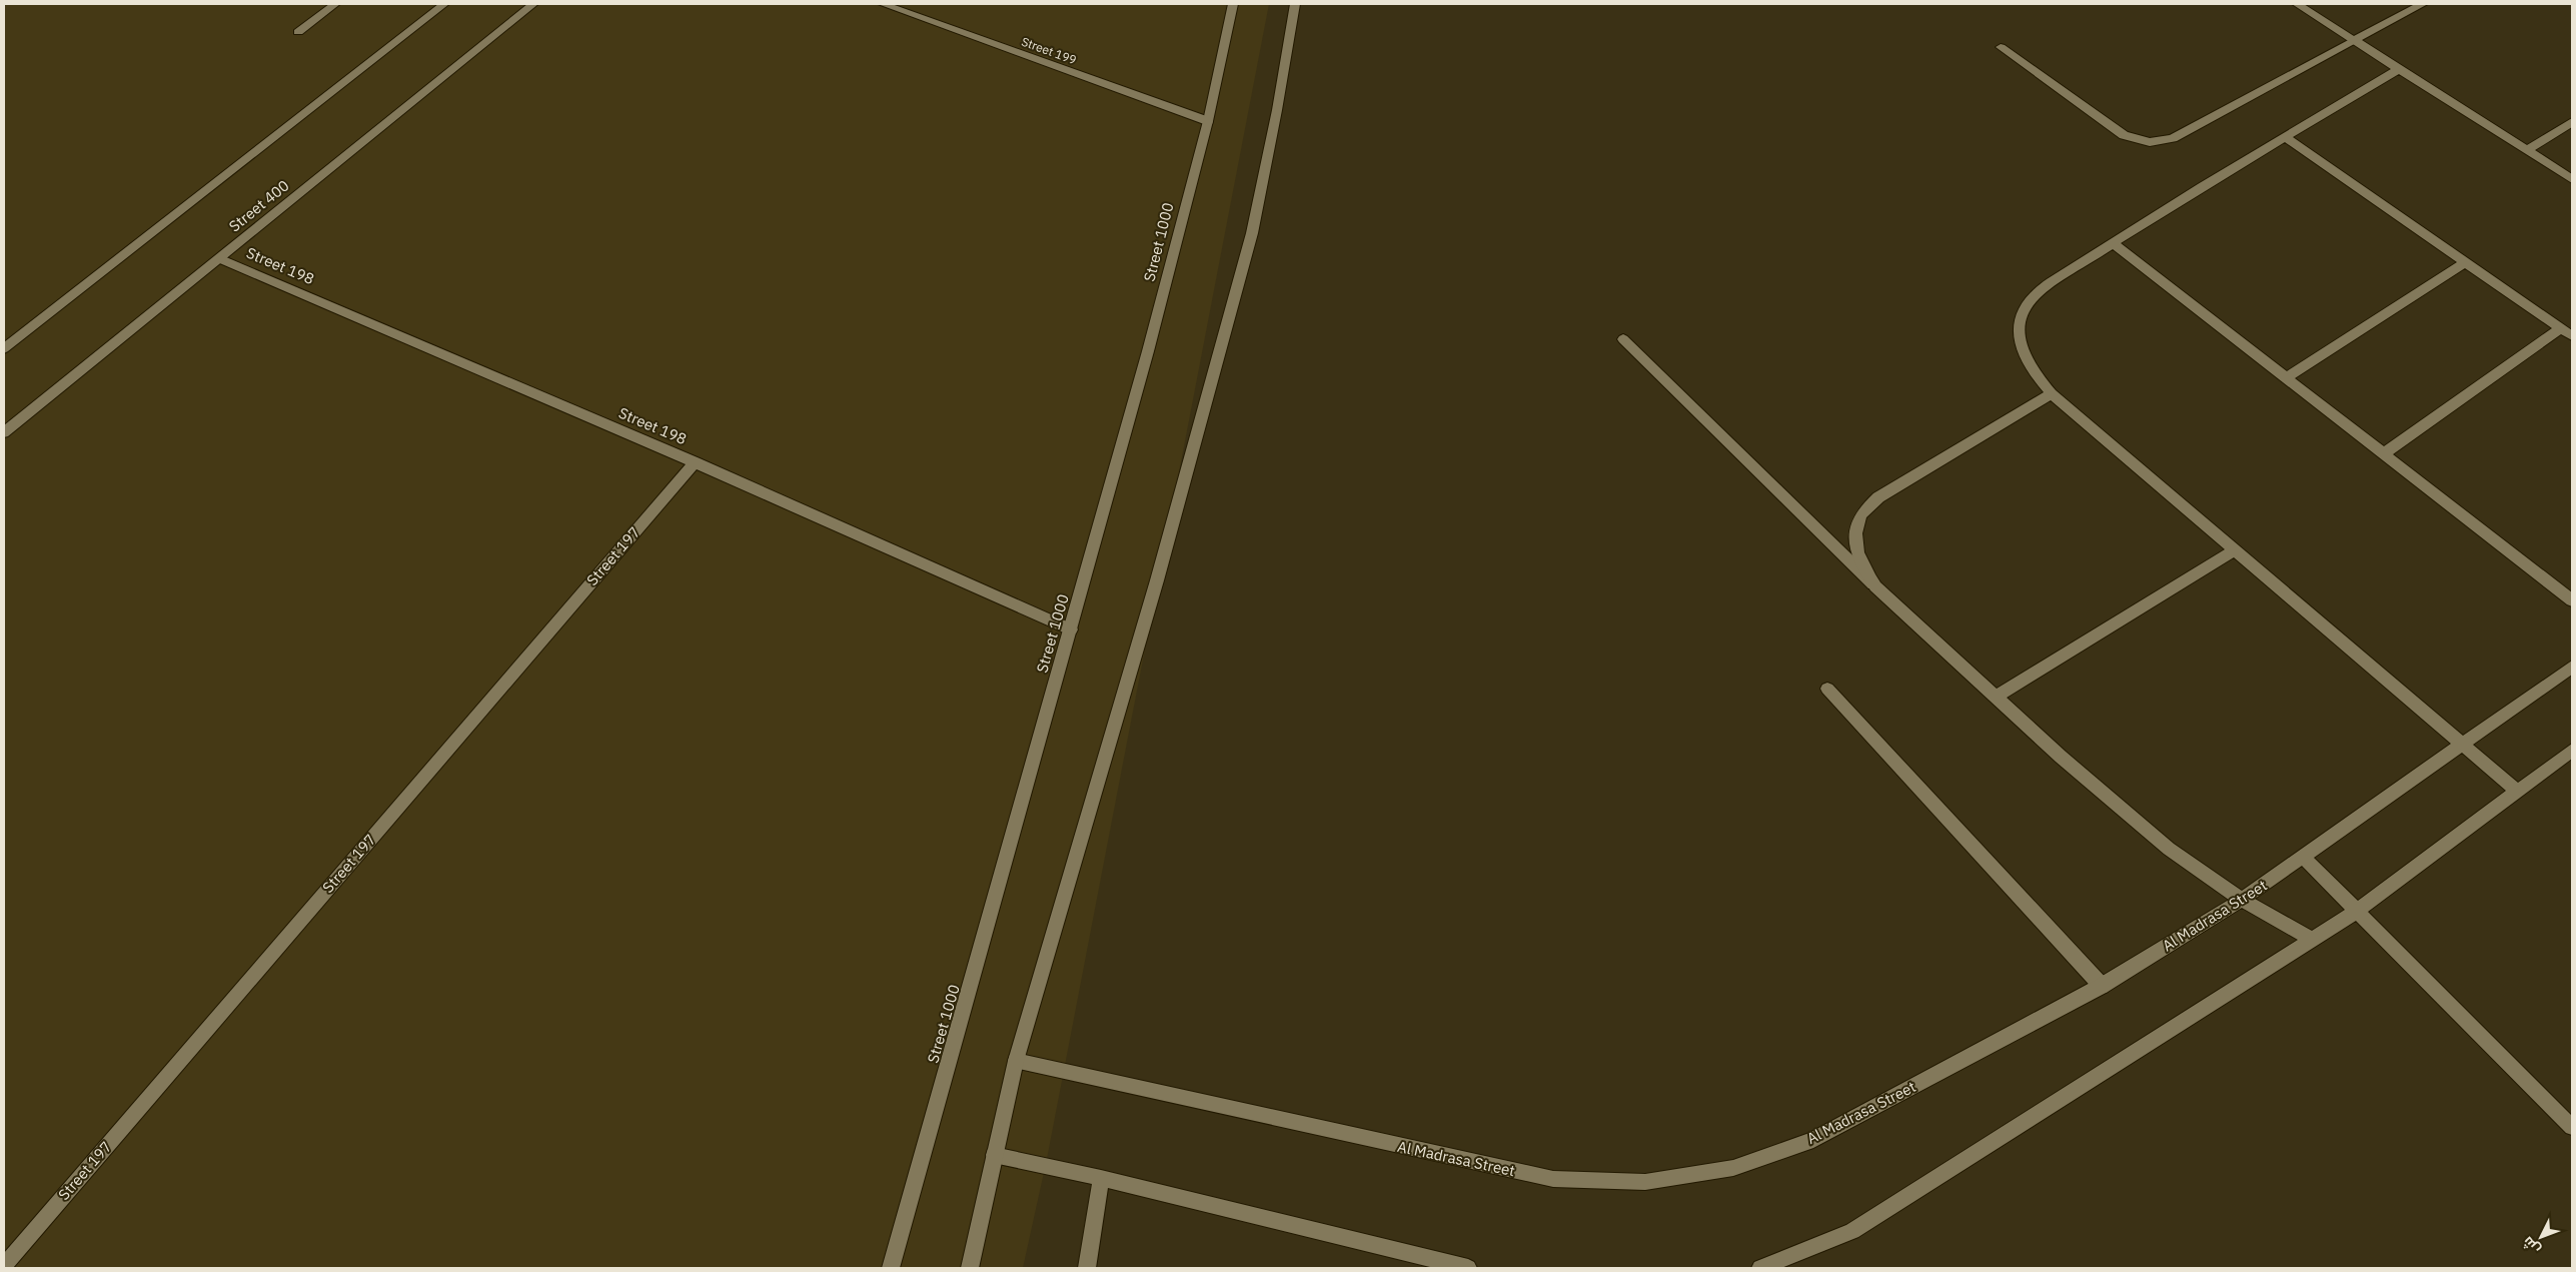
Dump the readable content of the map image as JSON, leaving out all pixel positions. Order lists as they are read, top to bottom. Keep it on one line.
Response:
{"streets":{"street":["Street 199","Street 400","Street 1000","Street 198","Street 197","Al Madrasa Street"]},"crossings":[["Street 199","Street 1000"],["Street 400","Street 198"],["Street 1000","Street 198"],["Street 198","Street 197"]],"north":"bottom left"}
